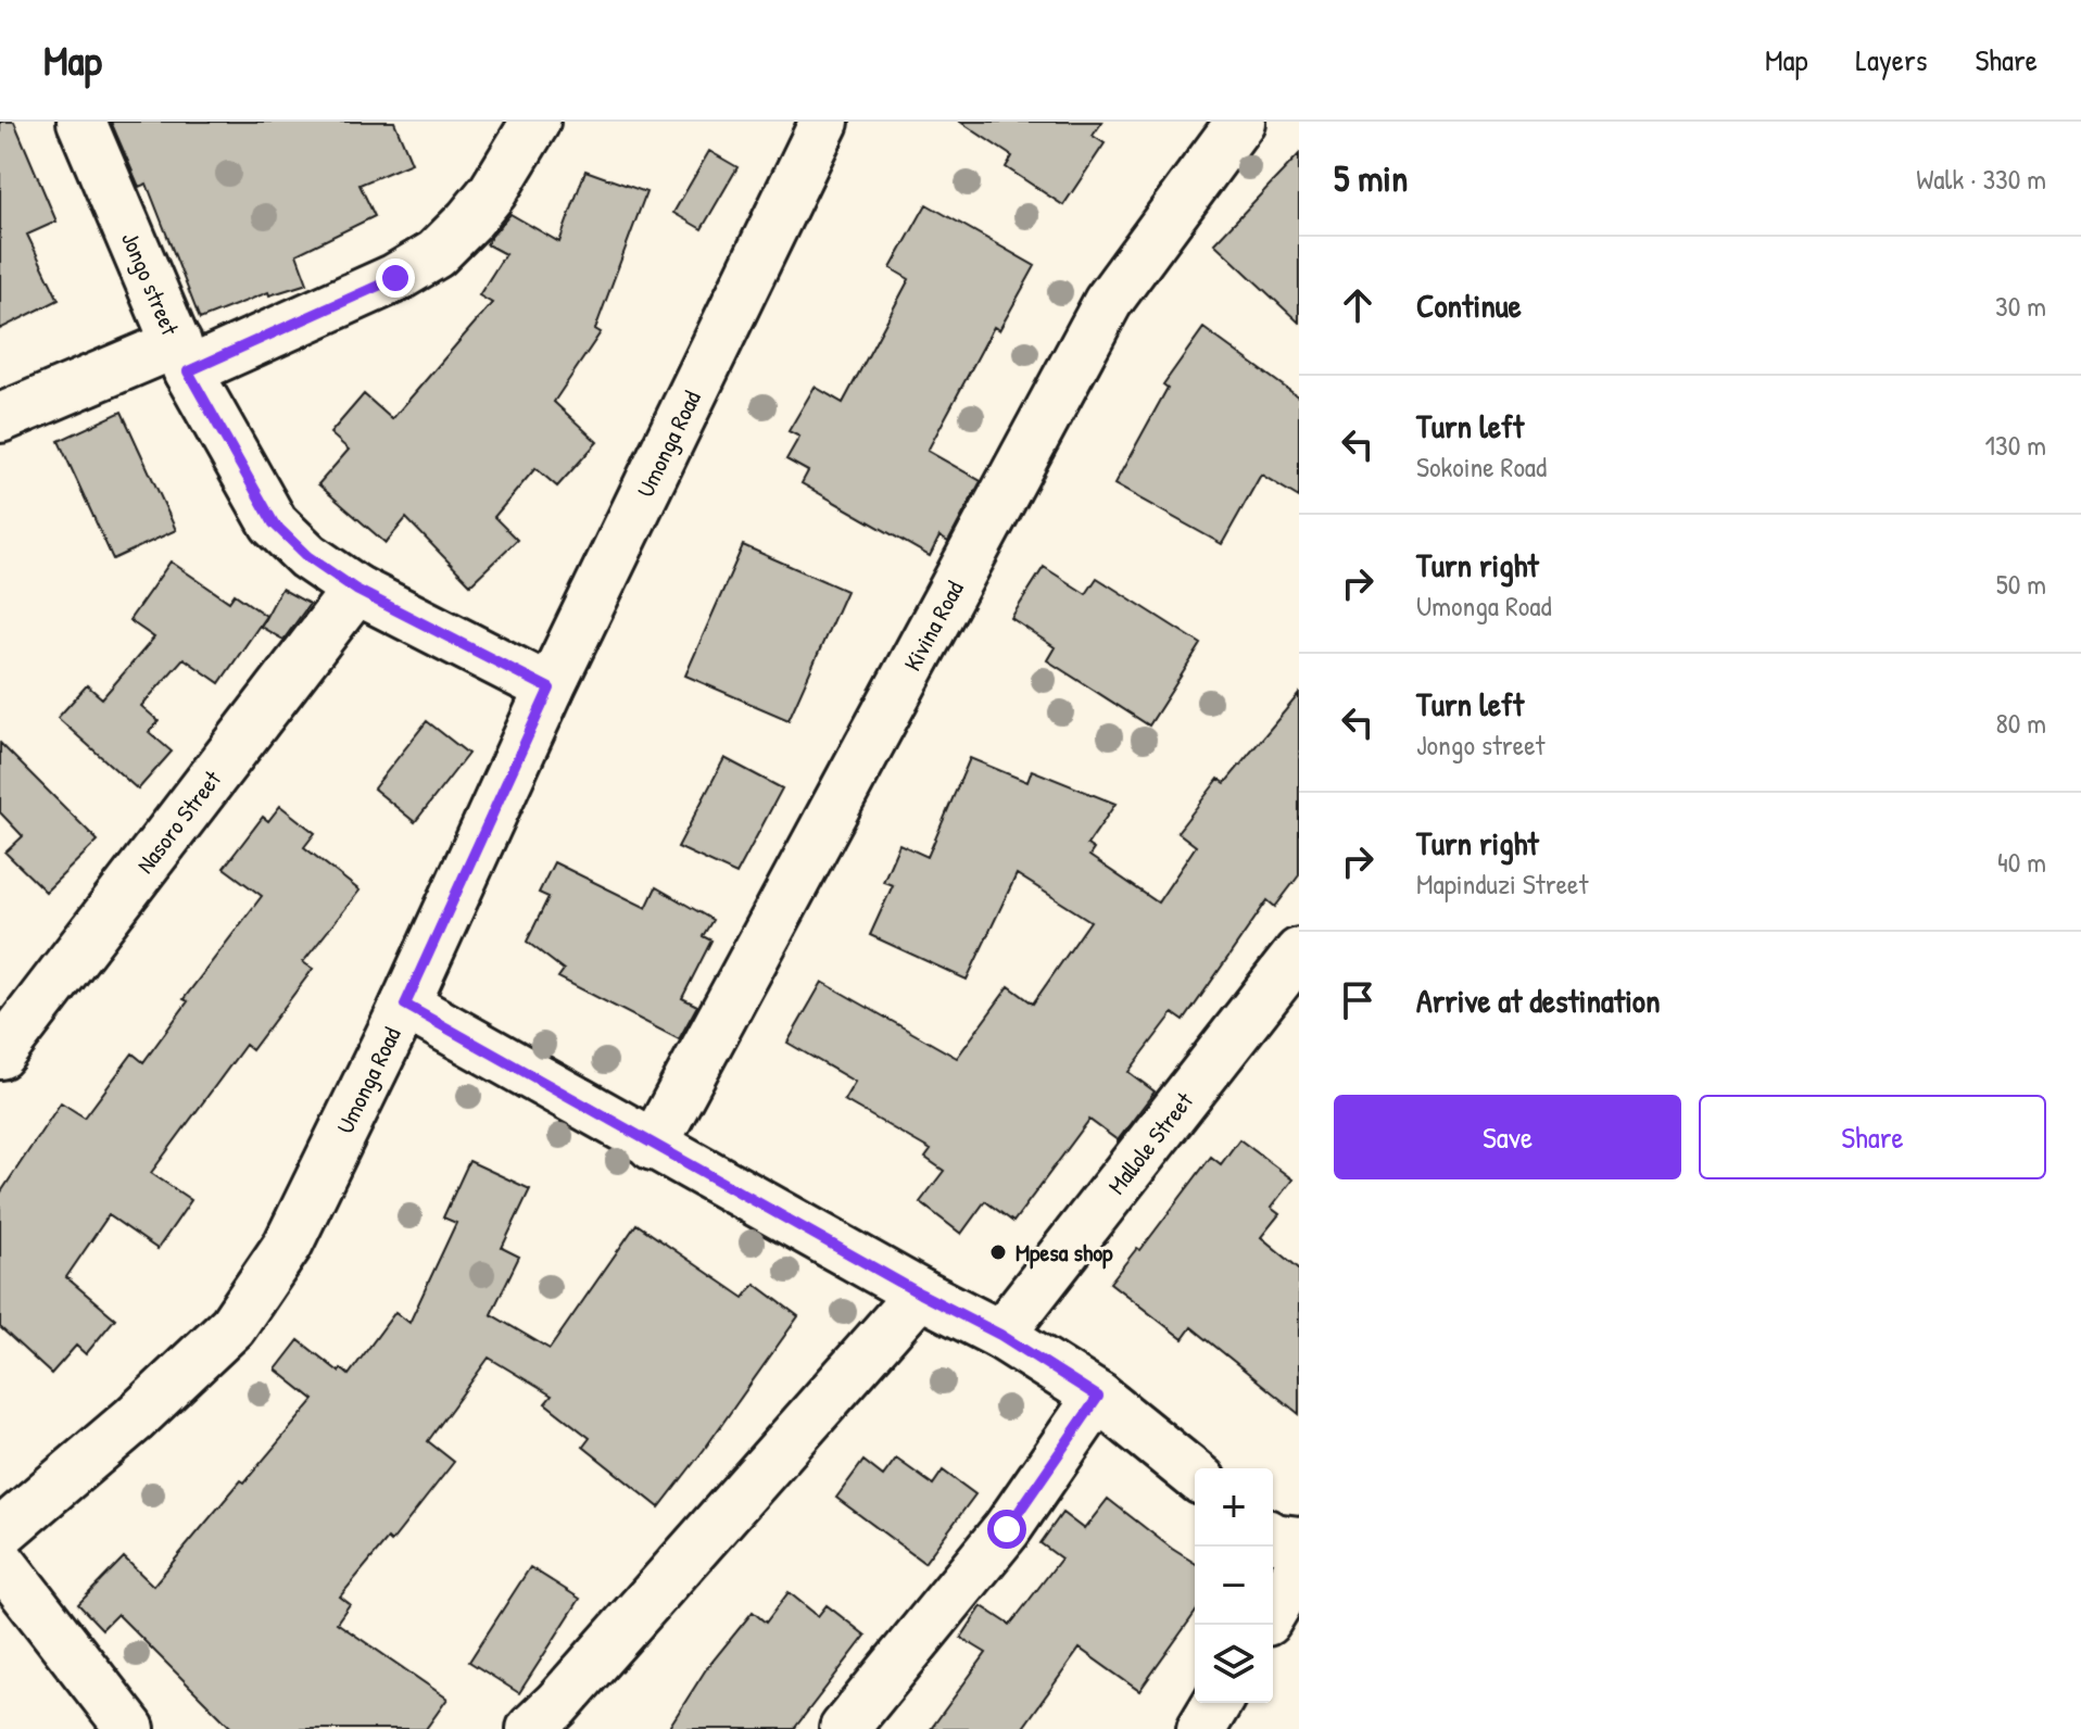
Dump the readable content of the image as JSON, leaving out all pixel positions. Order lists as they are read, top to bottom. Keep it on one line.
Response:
{"streets":{"street":["Jongo street","Umonga Road","Kivina Road","Nasoro Street","Mallole Street"]},"crossings":[["Jongo street","Umonga Road"],["Jongo street","Nasoro Street"]],"places":["Mpesa shop"],"page":{"header":"Map","nav":["Map","Layers","Share"],"heading":["5 min","Walk · 330 m"],"list":[["Continue","30 m"],["Turn left","Sokoine Road","130 m"],["Turn right","Umonga Road","50 m"],["Turn left","Jongo street","80 m"],["Turn right","Mapinduzi Street","40 m"],"Arrive at destination"],"buttons":["Save","Share"],"map_buttons":["+","−"]}}
